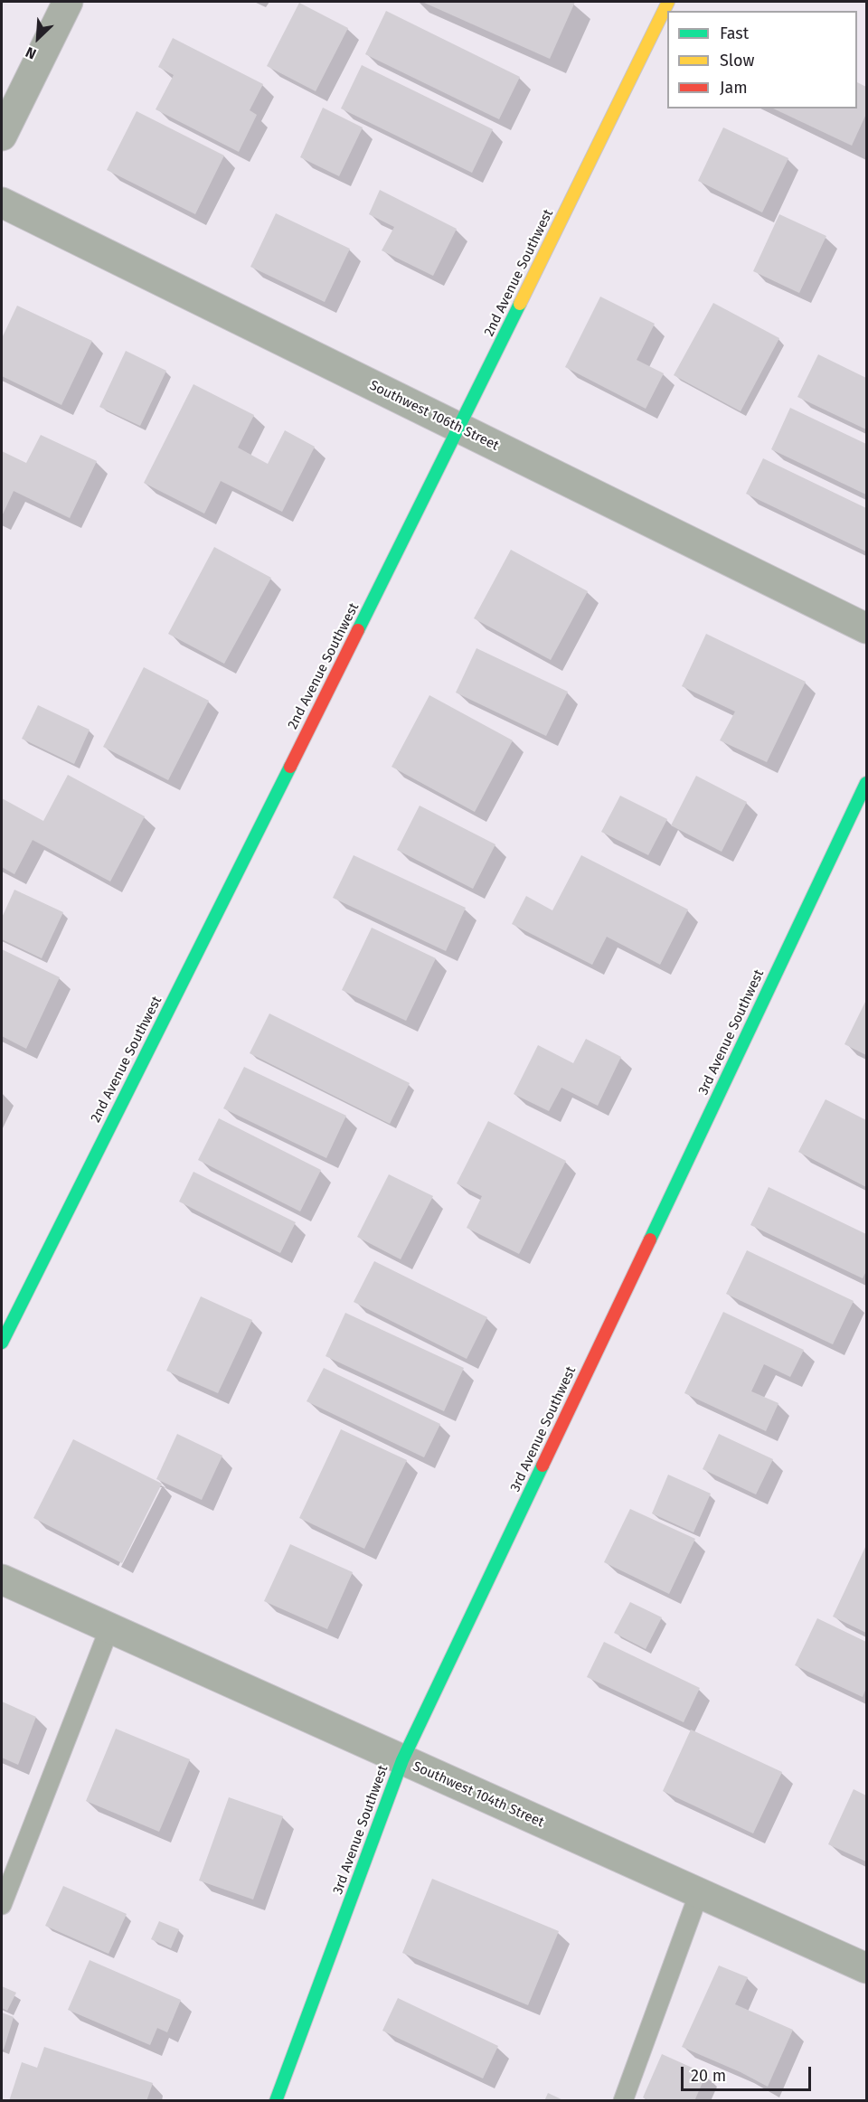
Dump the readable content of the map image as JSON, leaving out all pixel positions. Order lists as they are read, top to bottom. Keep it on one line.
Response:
{"streets":{"street":["2nd Avenue Southwest","Southwest 106th Street","3rd Avenue Southwest","Southwest 104th Street"]},"crossings":[["2nd Avenue Southwest","Southwest 106th Street"],["3rd Avenue Southwest","Southwest 104th Street"]],"legend":["Fast","Slow","Jam"],"scale_bar":"20 m","north":"bottom left"}
